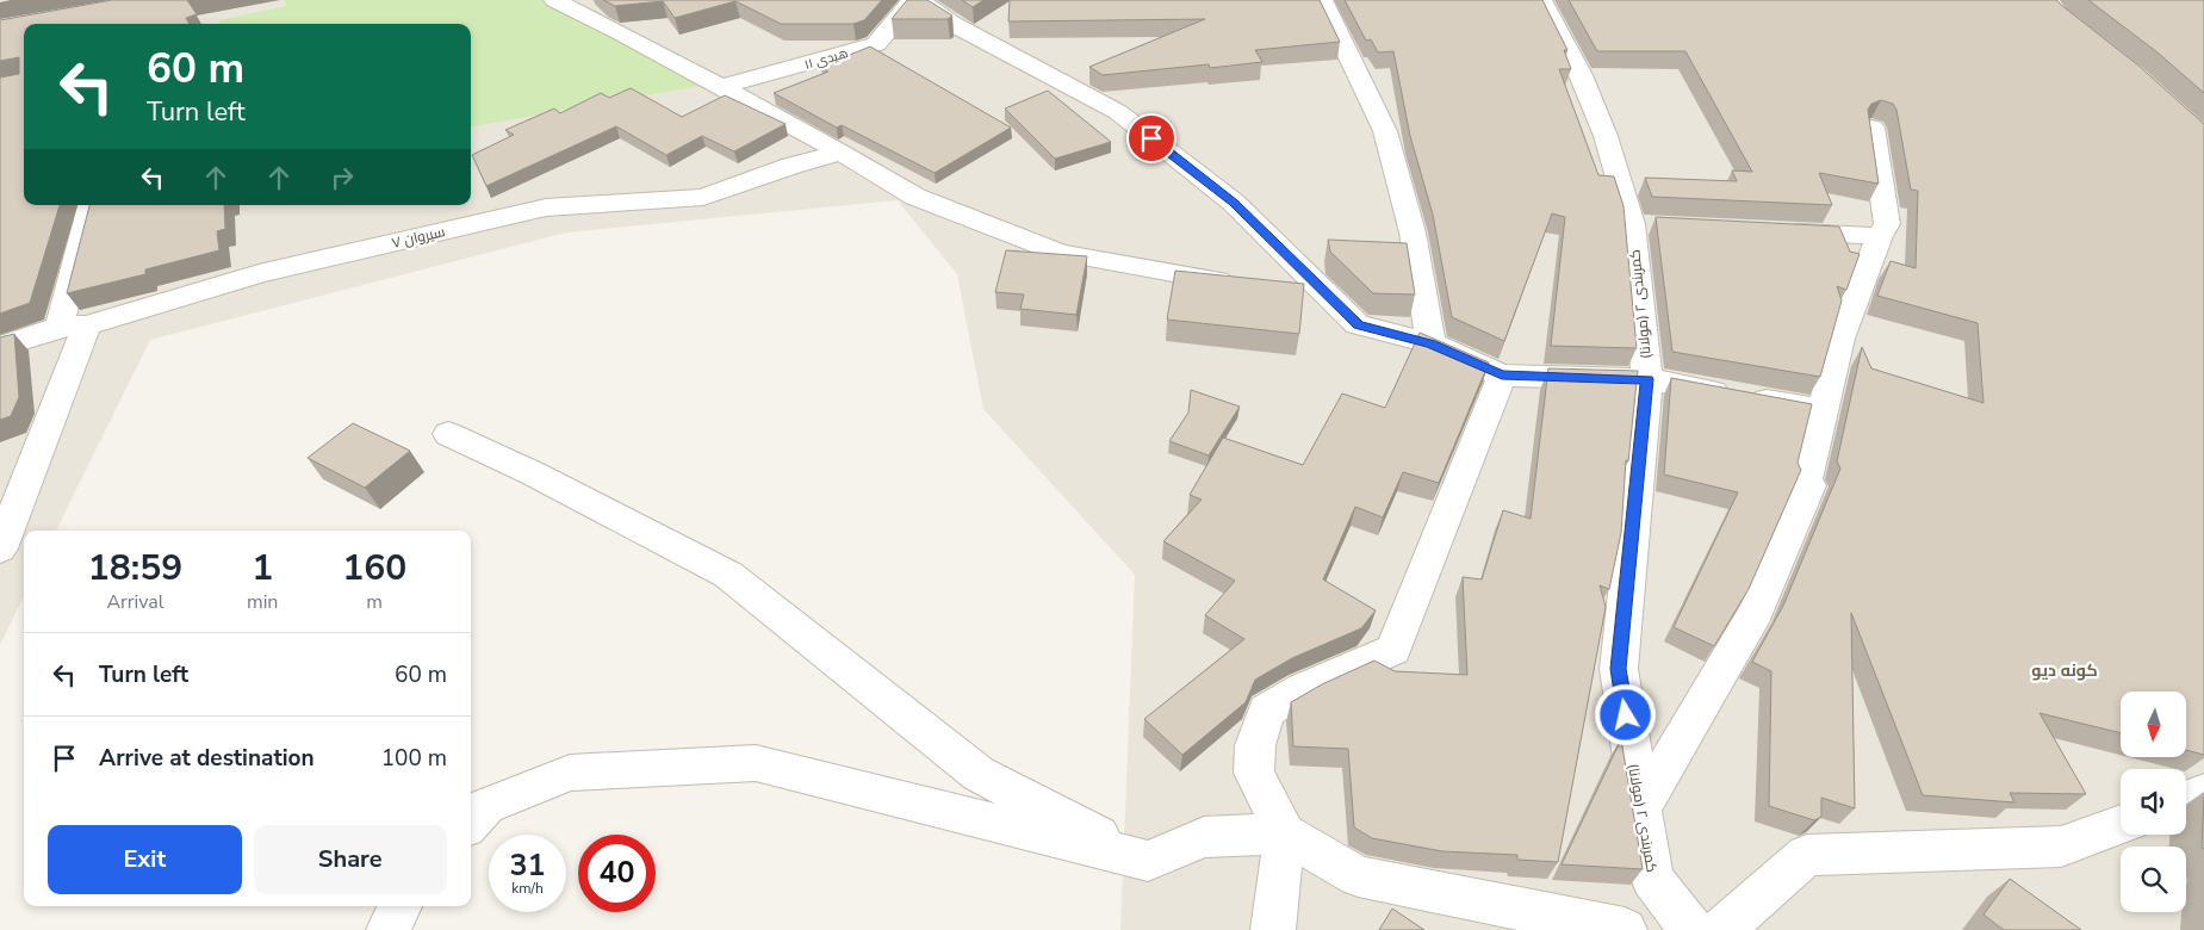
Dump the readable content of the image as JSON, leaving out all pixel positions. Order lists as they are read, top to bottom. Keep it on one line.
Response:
{"streets":{"street":["هیدی ۱۱","سیروان ۷","کمربندی ۲ (مولانا)"]},"districts":["کونه دیو"],"north":"bottom","page":{"turn":["60 m","Turn left"],"eta":["18:59","Arrival","1","min","160","m"],"list":[{"name":"Turn left","value":"60 m"},{"name":"Arrive at destination","value":"100 m"}],"buttons":["Exit","Share"],"speed":"31 km/h","limit":"40"}}
